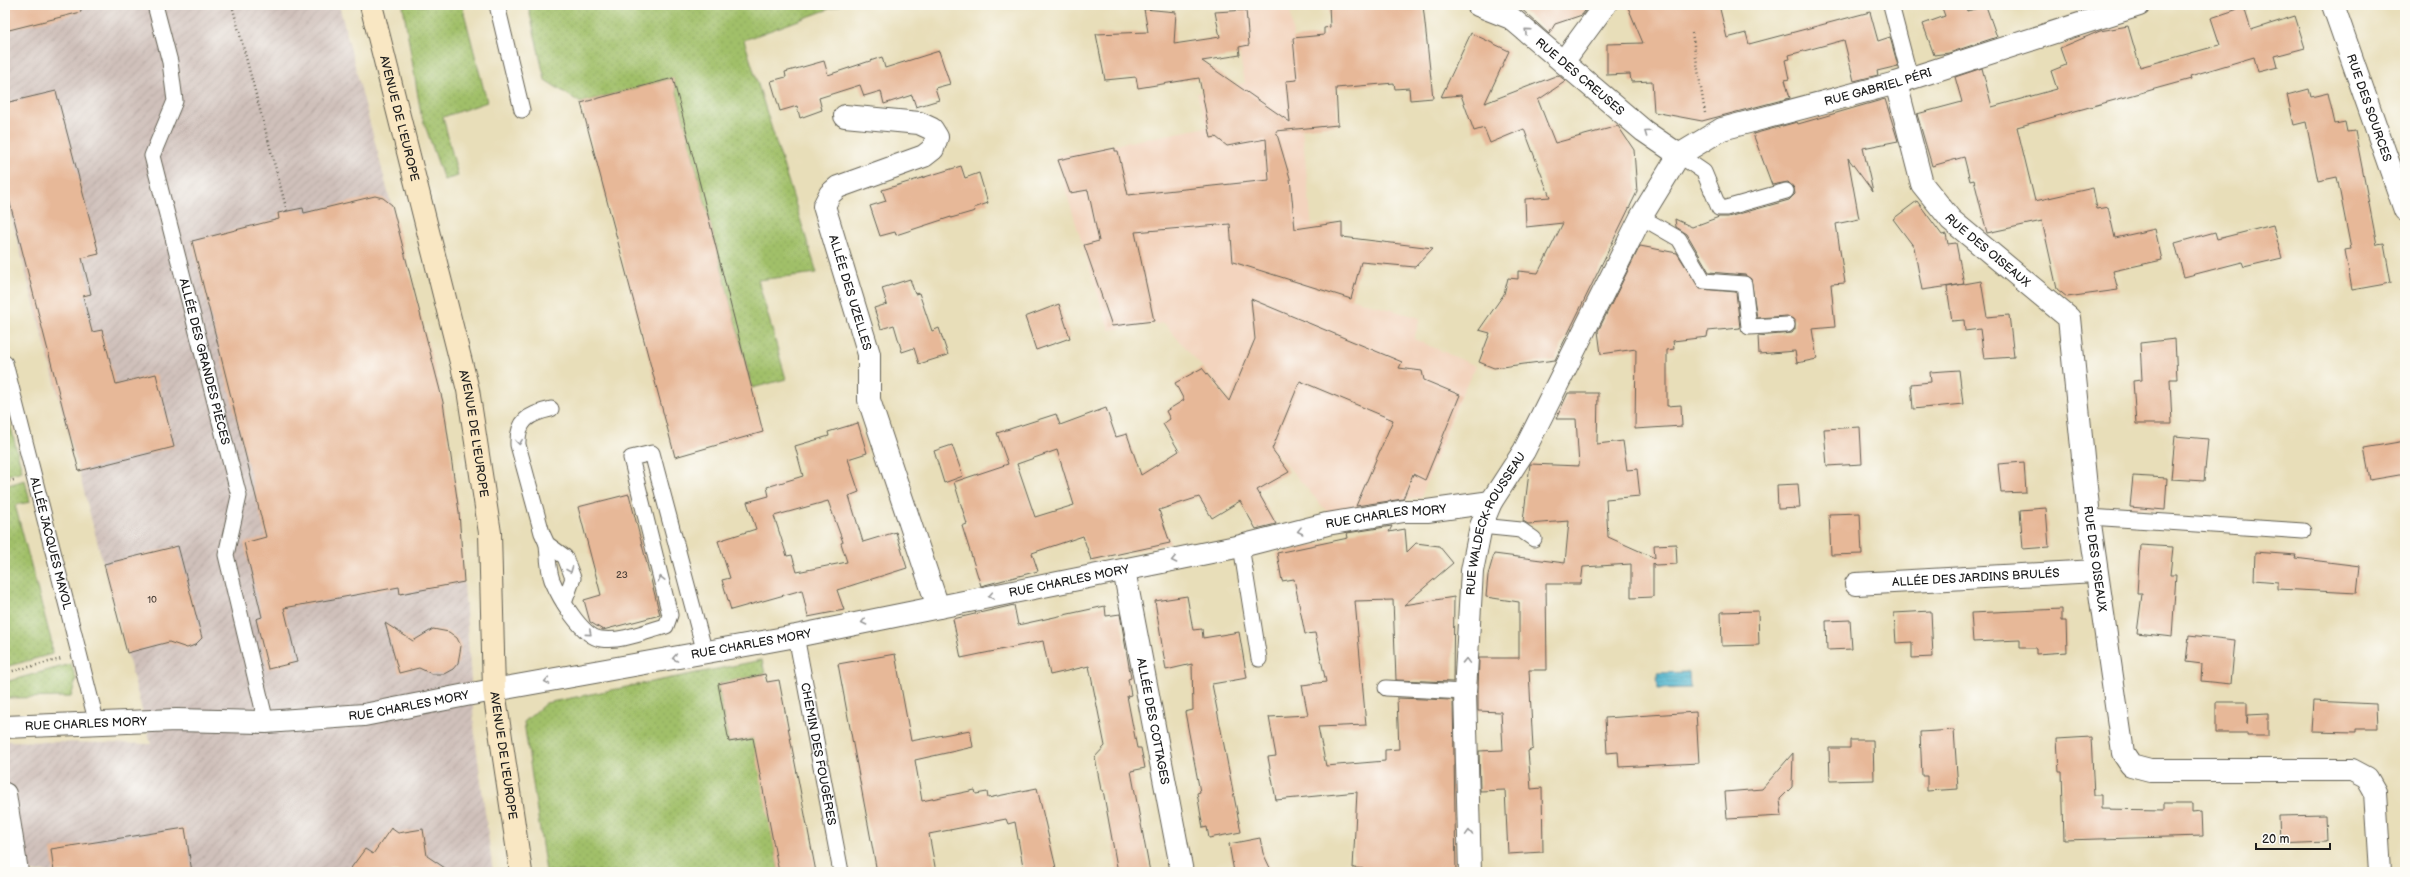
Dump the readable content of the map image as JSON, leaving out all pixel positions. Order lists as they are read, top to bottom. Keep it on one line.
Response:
{"streets":{"main road":["AVENUE DE L'EUROPE"],"street":["RUE DES CREUSES","RUE GABRIEL PÉRI","RUE DES SOURCES","RUE DES OISEAUX","ALLÉE DES UZELLES","RUE CHARLES MORY","RUE WALDECK-ROUSSEAU","ALLÉE DES JARDINS BRULÉS","ALLÉE DES COTTAGES"],"lane":["ALLÉE DES GRANDES PIÈCES","ALLÉE JACQUES MAYOL","CHEMIN DES FOUGÈRES"]},"crossings":[["RUE DES CREUSES","RUE GABRIEL PÉRI"],["RUE GABRIEL PÉRI","RUE DES OISEAUX"],["RUE GABRIEL PÉRI","RUE WALDECK-ROUSSEAU"],["AVENUE DE L'EUROPE","RUE CHARLES MORY"],["RUE DES OISEAUX","ALLÉE DES JARDINS BRULÉS"],["ALLÉE DES UZELLES","RUE CHARLES MORY"],["ALLÉE DES GRANDES PIÈCES","RUE CHARLES MORY"],["RUE CHARLES MORY","RUE WALDECK-ROUSSEAU"],["RUE CHARLES MORY","ALLÉE JACQUES MAYOL"],["RUE CHARLES MORY","ALLÉE DES COTTAGES"],["RUE CHARLES MORY","CHEMIN DES FOUGÈRES"]],"one_way":["RUE DES CREUSES","RUE CHARLES MORY","RUE WALDECK-ROUSSEAU"],"house_numbers":["23","10"],"scale_bar":"20 m"}
